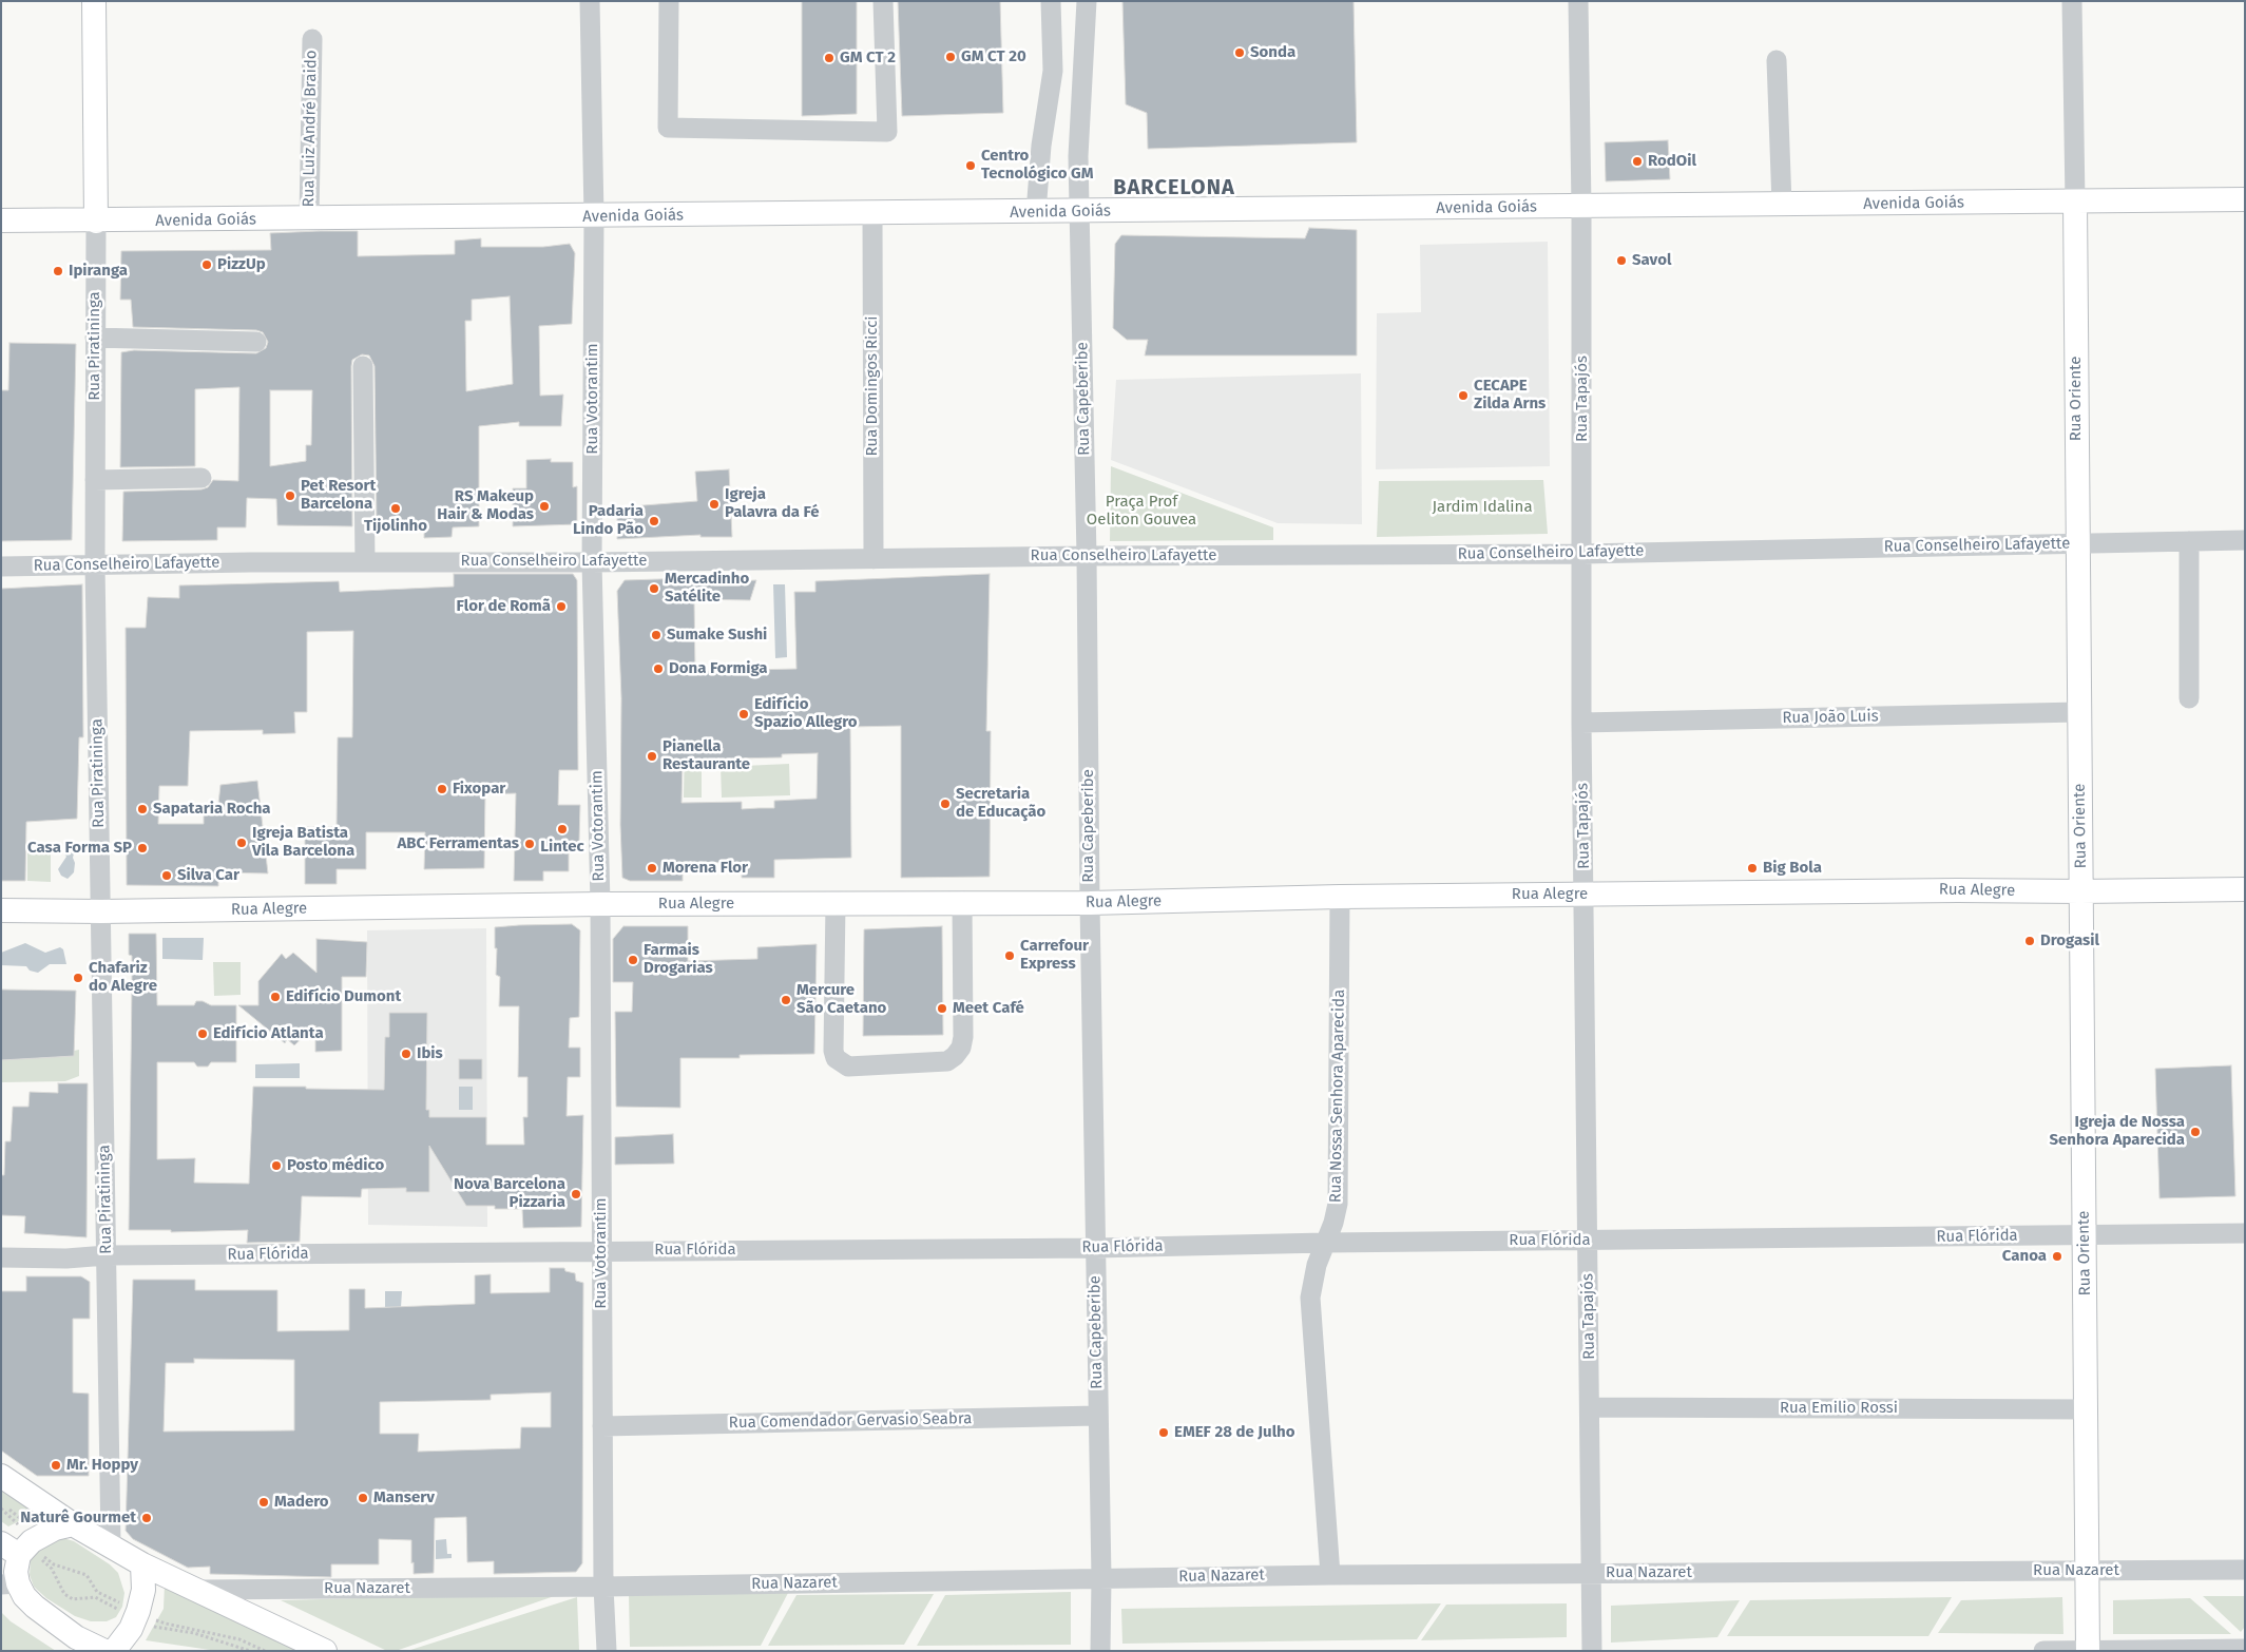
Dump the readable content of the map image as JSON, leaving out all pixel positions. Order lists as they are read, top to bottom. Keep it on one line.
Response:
{"streets":{"main road":["Avenida Goiás","Rua Piratininga","Rua Oriente","Rua Alegre"],"street":["Rua Luiz André Braido","Rua Domingos Ricci","Rua Votorantim","Rua Capeberibe","Rua Tapajós","Rua Conselheiro Lafayette","Rua João Luis","Rua Nossa Senhora Aparecida","Rua Flórida","Rua Emilio Rossi","Rua Comendador Gervasio Seabra","Rua Nazaret"]},"crossings":[["Rua Luiz André Braido","Avenida Goiás"],["Avenida Goiás","Rua Piratininga"],["Avenida Goiás","Rua Domingos Ricci"],["Avenida Goiás","Rua Votorantim"],["Avenida Goiás","Rua Capeberibe"],["Avenida Goiás","Rua Tapajós"],["Avenida Goiás","Rua Oriente"],["Rua Piratininga","Rua Conselheiro Lafayette"],["Rua Piratininga","Rua Alegre"],["Rua Piratininga","Rua Flórida"],["Rua Domingos Ricci","Rua Conselheiro Lafayette"],["Rua Votorantim","Rua Conselheiro Lafayette"],["Rua Votorantim","Rua Alegre"],["Rua Votorantim","Rua Flórida"],["Rua Votorantim","Rua Comendador Gervasio Seabra"],["Rua Votorantim","Rua Nazaret"],["Rua Capeberibe","Rua Conselheiro Lafayette"],["Rua Capeberibe","Rua Alegre"],["Rua Capeberibe","Rua Flórida"],["Rua Capeberibe","Rua Comendador Gervasio Seabra"],["Rua Capeberibe","Rua Nazaret"],["Rua Tapajós","Rua Conselheiro Lafayette"],["Rua Tapajós","Rua João Luis"],["Rua Tapajós","Rua Alegre"],["Rua Tapajós","Rua Flórida"],["Rua Tapajós","Rua Emilio Rossi"],["Rua Tapajós","Rua Nazaret"],["Rua Oriente","Rua Conselheiro Lafayette"],["Rua Oriente","Rua João Luis"],["Rua Oriente","Rua Alegre"],["Rua Oriente","Rua Flórida"],["Rua Oriente","Rua Emilio Rossi"],["Rua Oriente","Rua Nazaret"],["Rua Alegre","Rua Nossa Senhora Aparecida"],["Rua Nossa Senhora Aparecida","Rua Flórida"],["Rua Nossa Senhora Aparecida","Rua Nazaret"]],"districts":["BARCELONA"],"parks":["Praça Prof Oeliton Gouvea","Jardim Idalina"],"places":["Sonda","GM CT 20","GM CT 2","RodOil","Centro Tecnológico GM","Savol","PizzUp","Ipiranga","CECAPE Zilda Arns","Pet Resort Barcelona","Igreja Palavra da Fé","RS Makeup Hair & Modas","Tijolinho","Padaria Lindo Pão","Mercadinho Satélite","Flor de Romã","Sumake Sushi","Dona Formiga","Edifício Spazio Allegro","Pianella Restaurante","Fixopar","Secretaria de Educação","Sapataria Rocha","Lintec","Igreja Batista Vila Barcelona","ABC Ferramentas","Casa Forma SP","Morena Flor","Big Bola","Silva Car","Drogasil","Carrefour Express","Farmais Drogarias","Chafariz do Alegre","Edifício Dumont","Mercure São Caetano","Meet Café","Edifício Atlanta","Ibis","Igreja de Nossa Senhora Aparecida","Posto médico","Nova Barcelona Pizzaria","Canoa","EMEF 28 de Julho","Mr. Hoppy","Manserv","Madero","Naturê Gourmet"]}
